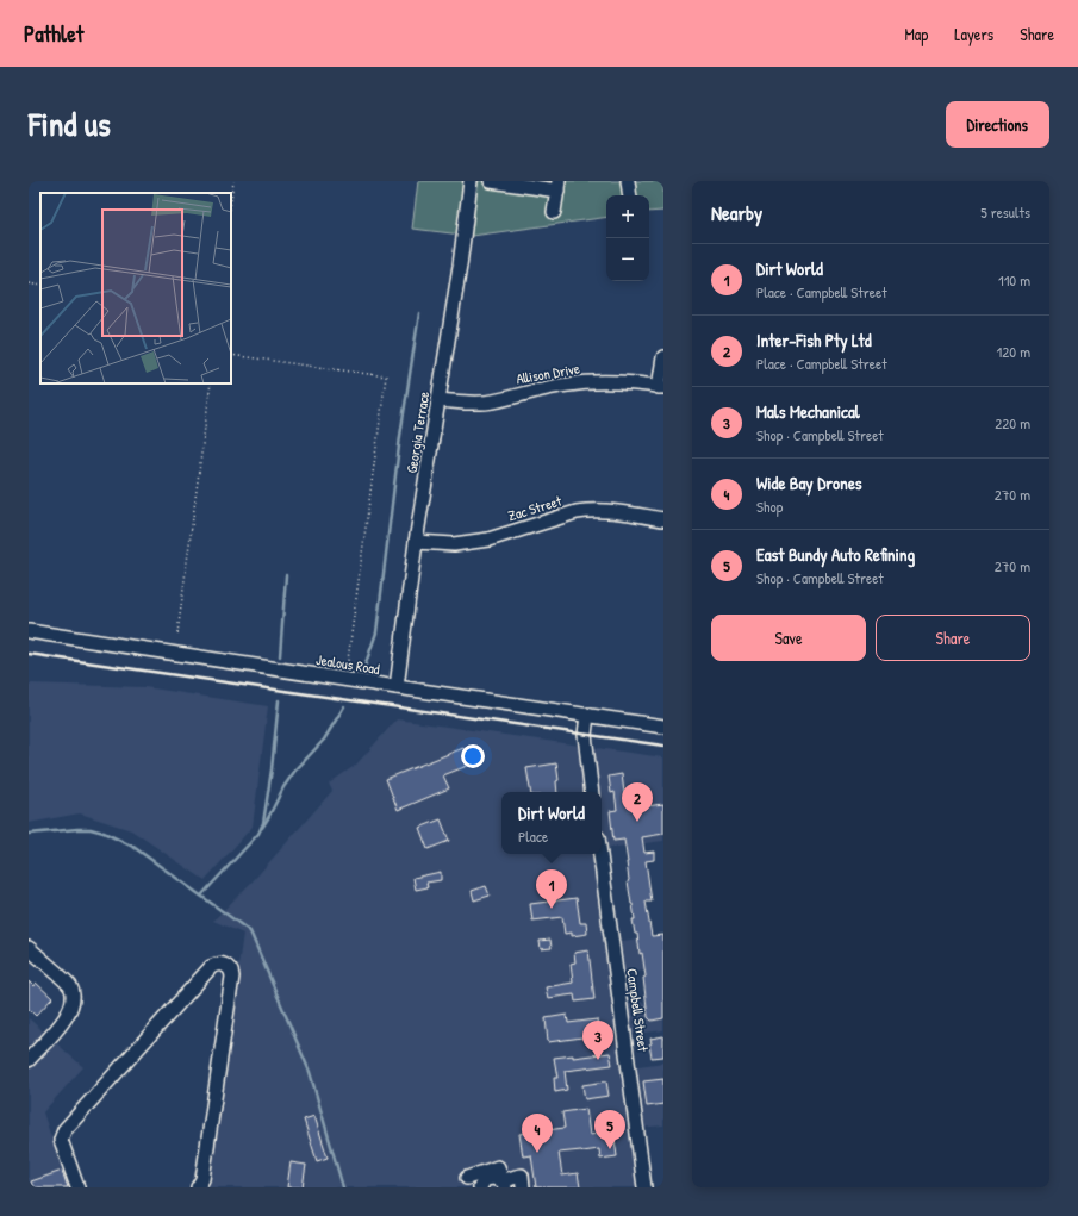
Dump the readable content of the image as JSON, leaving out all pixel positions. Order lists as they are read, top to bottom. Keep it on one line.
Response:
{"streets":{"street":["Allison Drive","Georgia Terrace","Zac Street","Jealous Road","Campbell Street"]},"crossings":[["Allison Drive","Georgia Terrace"],["Georgia Terrace","Zac Street"],["Georgia Terrace","Jealous Road"]],"page":{"header":"Pathlet","nav":["Map","Layers","Share"],"title":"Find us","buttons":["Directions",["Save","Share"]],"heading":["Nearby","5 results"],"map_buttons":["+","−"],"list":[{"mark":"1","name":"Dirt World","note":"Place · Campbell Street","value":"110 m"},{"mark":"2","name":"Inter-Fish Pty Ltd","note":"Place · Campbell Street","value":"120 m"},{"mark":"3","name":"Mals Mechanical","note":"Shop · Campbell Street","value":"220 m"},{"mark":"4","name":"Wide Bay Drones","note":"Shop","value":"270 m"},{"mark":"5","name":"East Bundy Auto Refining","note":"Shop · Campbell Street","value":"270 m"}],"pins":["2","1","3","5","4"],"popup":["Dirt World","Place"]}}
